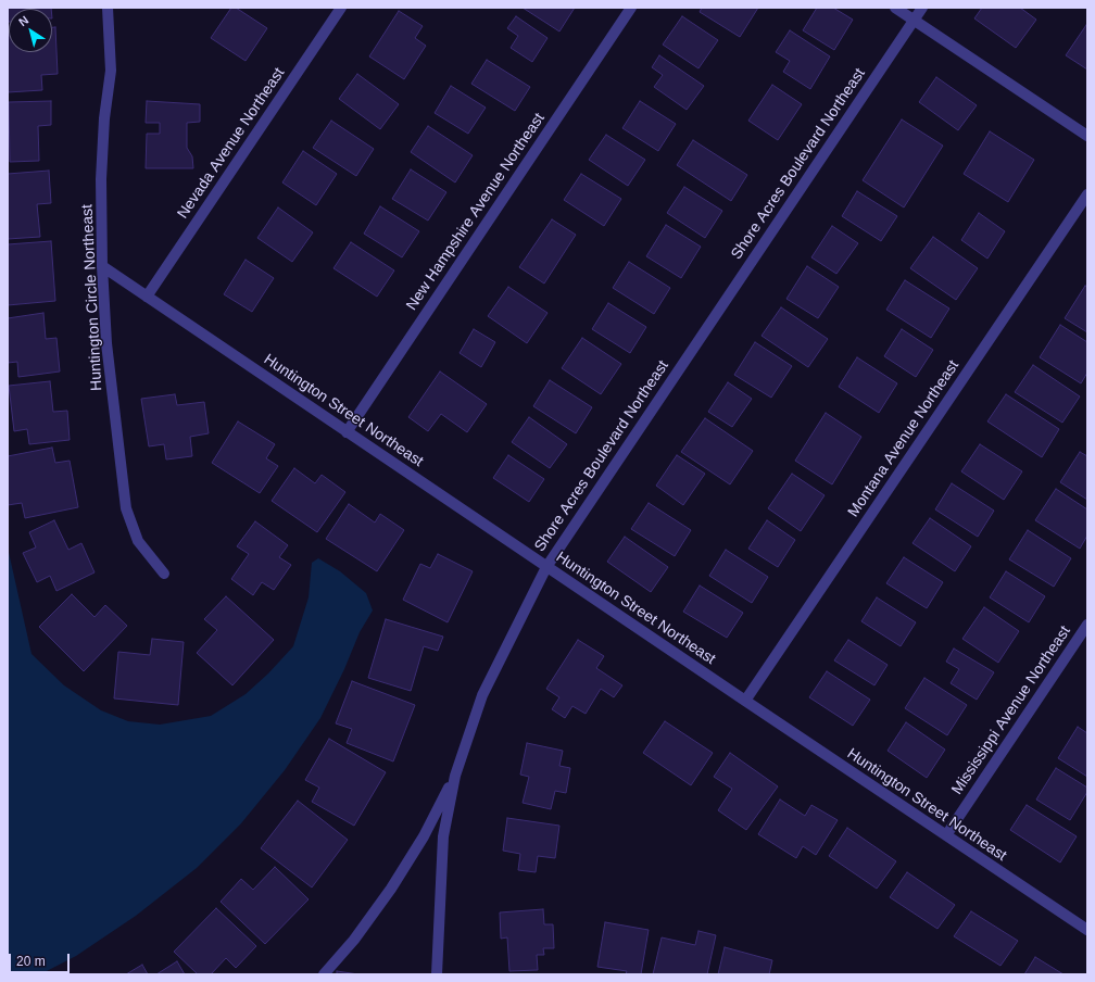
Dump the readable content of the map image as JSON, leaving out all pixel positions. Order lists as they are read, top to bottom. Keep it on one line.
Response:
{"streets":{"street":["Nevada Avenue Northeast","Shore Acres Boulevard Northeast","New Hampshire Avenue Northeast","Huntington Circle Northeast","Huntington Street Northeast","Montana Avenue Northeast","Mississippi Avenue Northeast"]},"crossings":[["Nevada Avenue Northeast","Huntington Street Northeast"],["Shore Acres Boulevard Northeast","Huntington Street Northeast"],["New Hampshire Avenue Northeast","Huntington Street Northeast"],["Huntington Circle Northeast","Huntington Street Northeast"],["Huntington Street Northeast","Montana Avenue Northeast"],["Huntington Street Northeast","Mississippi Avenue Northeast"]],"scale_bar":"20 m","north":"top left"}
